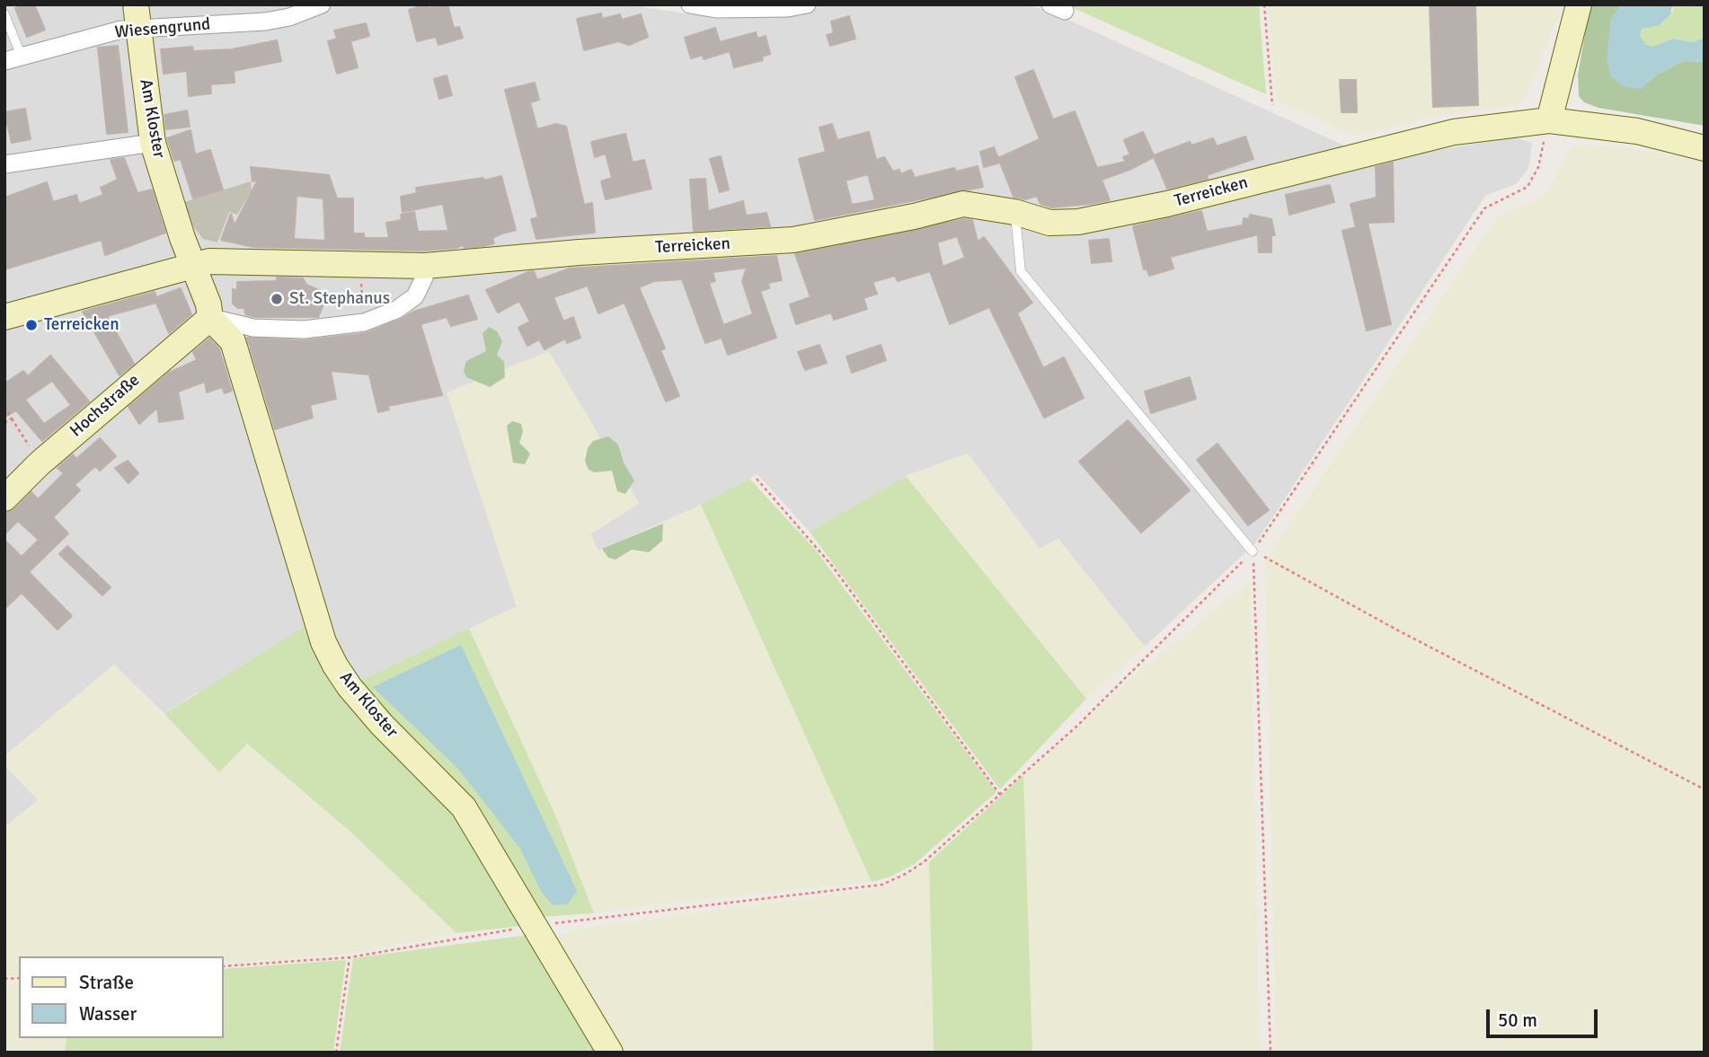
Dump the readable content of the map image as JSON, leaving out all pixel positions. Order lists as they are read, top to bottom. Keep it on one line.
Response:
{"streets":{"main road":["Am Kloster","Terreicken","Hochstraße"],"street":["Wiesengrund"]},"crossings":[["Wiesengrund","Am Kloster"],["Am Kloster","Terreicken"],["Am Kloster","Hochstraße"]],"places":["St. Stephanus","Terreicken"],"legend":["Straße","Wasser"],"scale_bar":"50 m"}
